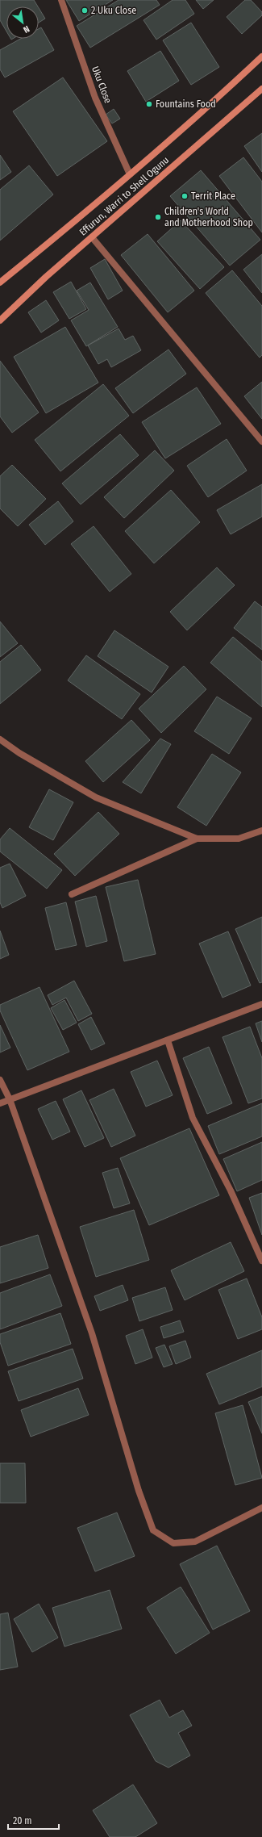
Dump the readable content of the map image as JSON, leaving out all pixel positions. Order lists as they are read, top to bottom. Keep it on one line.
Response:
{"streets":{"main road":["Effurun, Warri to Shell Ogunu"],"street":["Uku Close"]},"crossings":[["Uku Close","Effurun, Warri to Shell Ogunu"]],"places":["2 Uku Close","Fountains Food","Territ Place","Children's World and Motherhood Shop"],"scale_bar":"20 m","north":"bottom right"}
